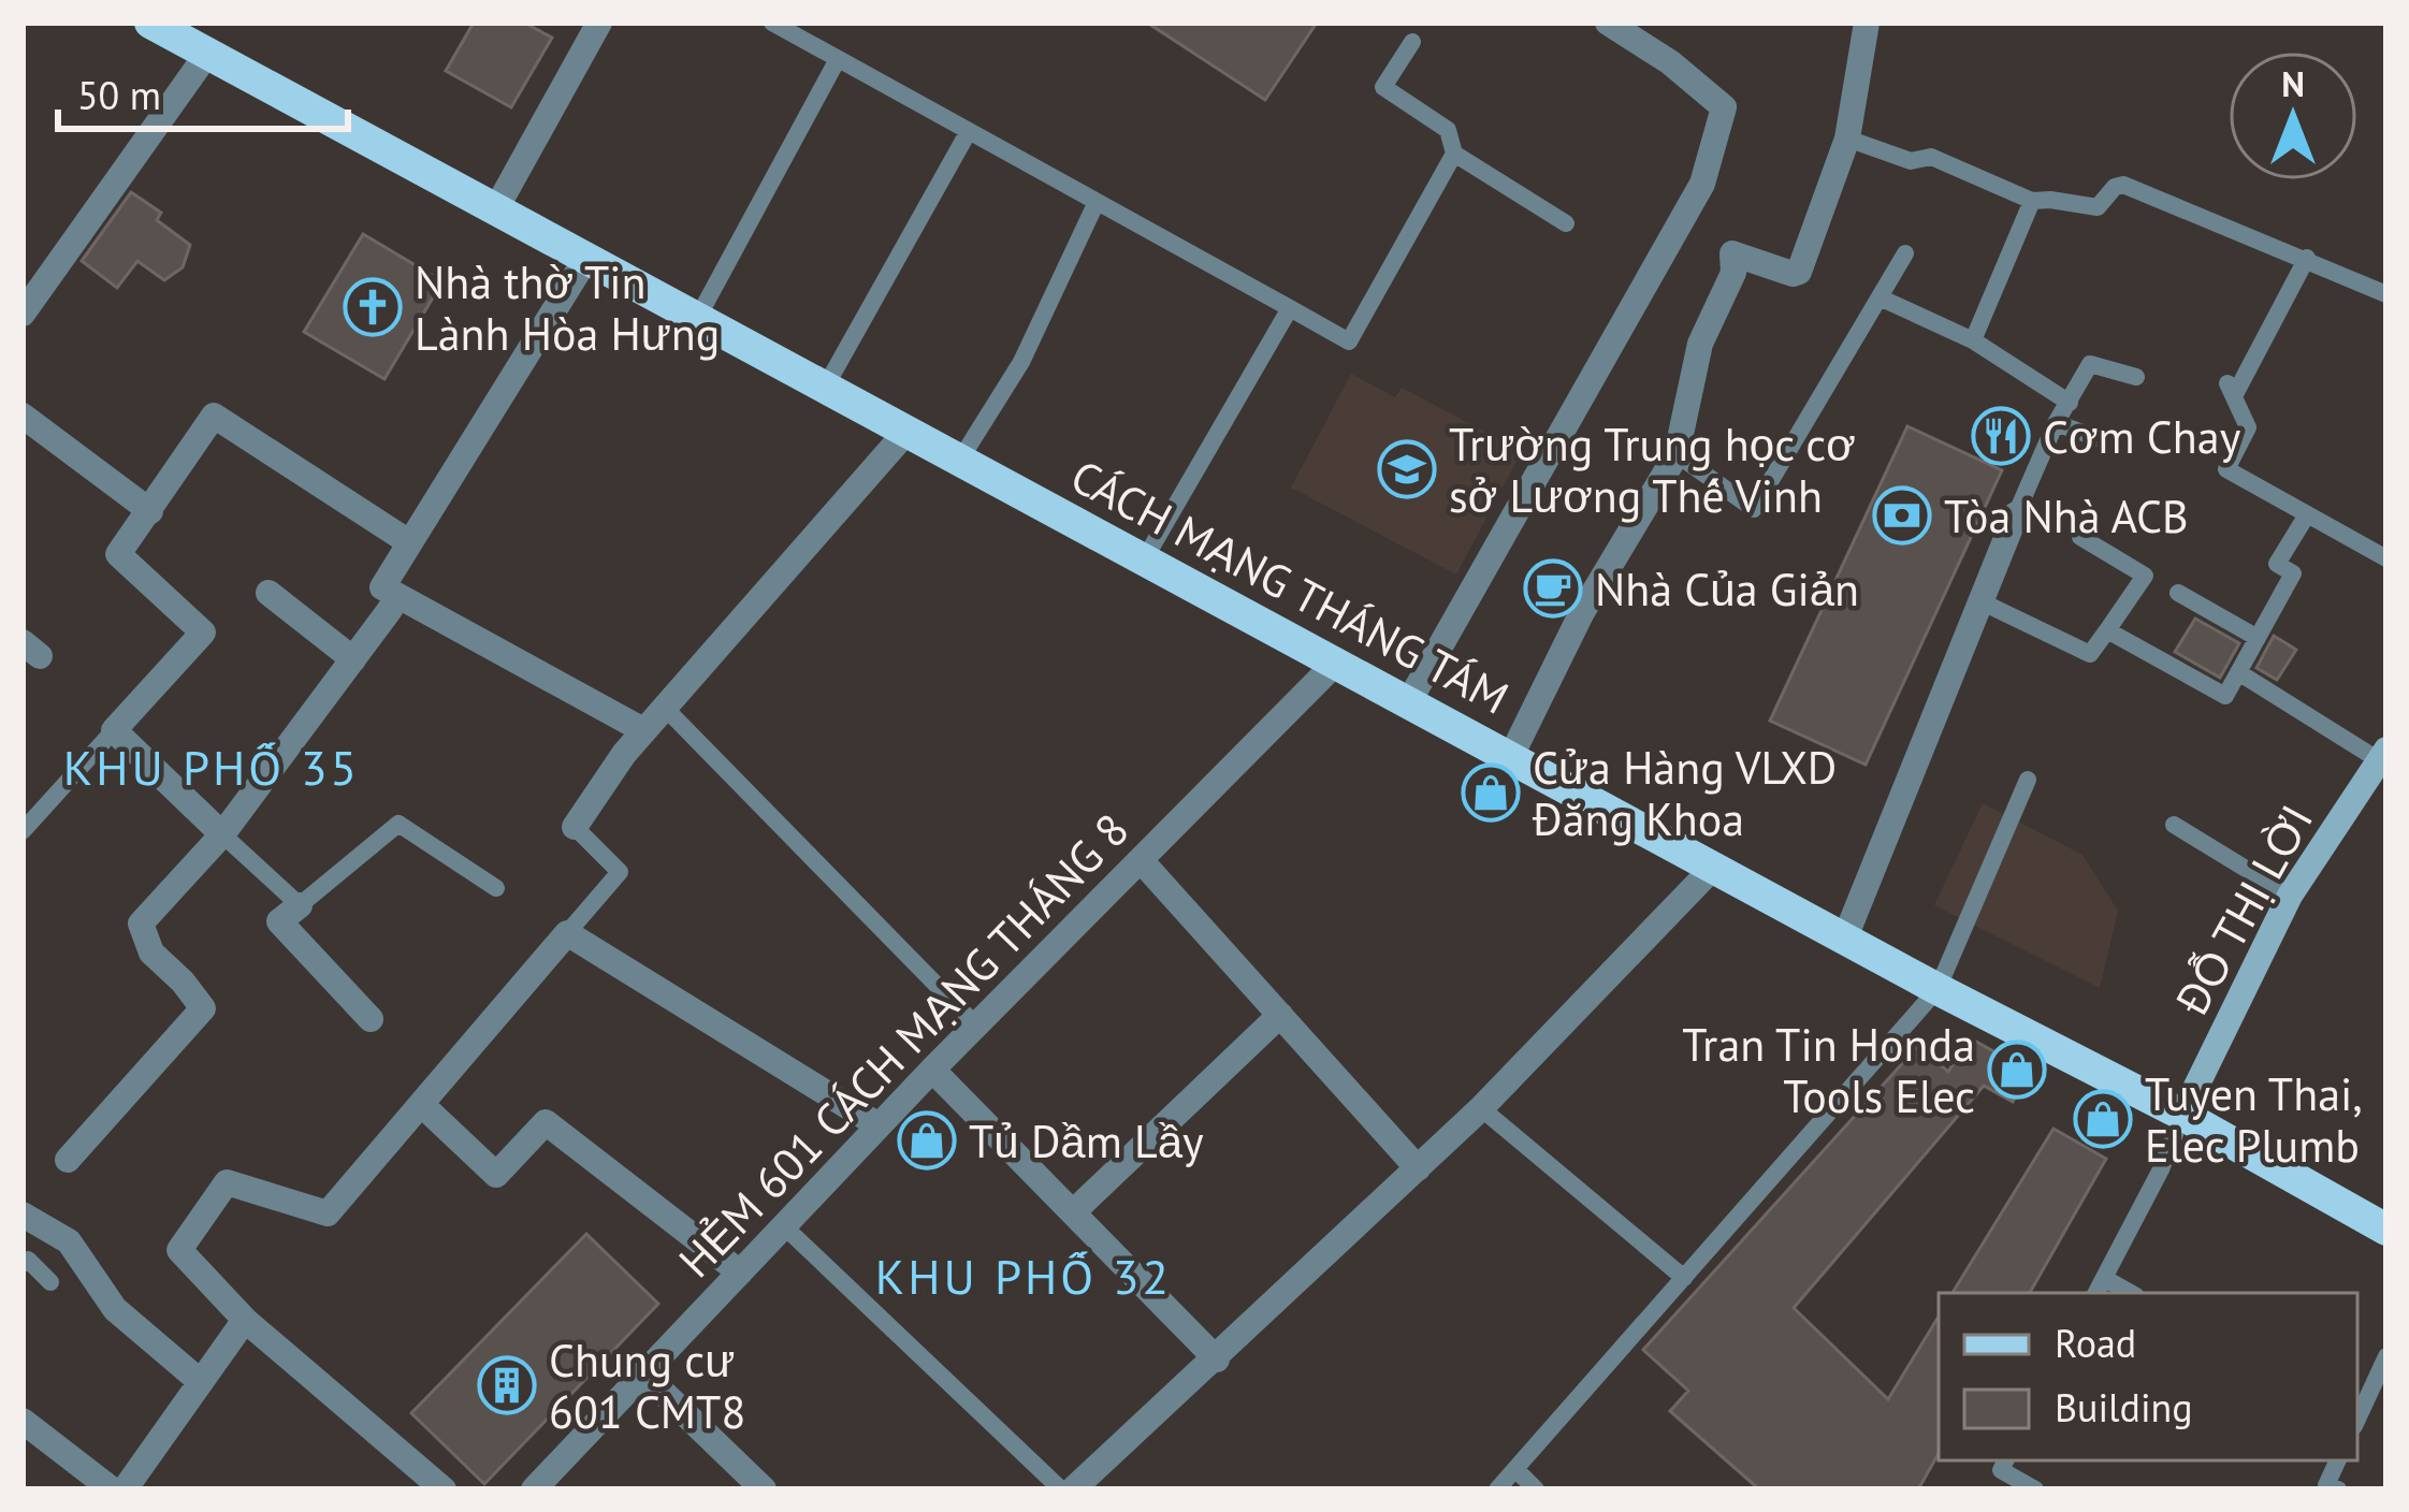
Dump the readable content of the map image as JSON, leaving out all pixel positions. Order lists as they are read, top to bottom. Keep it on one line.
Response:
{"streets":{"main road":["CÁCH MẠNG THÁNG TÁM"],"street":["ĐỖ THỊ LỜI","HẺM 601 CÁCH MẠNG THÁNG 8"]},"crossings":[["CÁCH MẠNG THÁNG TÁM","ĐỖ THỊ LỜI"],["CÁCH MẠNG THÁNG TÁM","HẺM 601 CÁCH MẠNG THÁNG 8"]],"districts":["KHU PHỐ 35","KHU PHỐ 32"],"places":{"church":["Nhà thờ Tin Lành Hòa Hưng"],"restaurant":["Cơm Chay"],"school or university":["Trường Trung học cơ sở Lương Thế Vinh"],"bank":["Tòa Nhà ACB"],"cafe":["Nhà Của Giản"],"shop":["Cửa Hàng VLXD Đăng Khoa","Tran Tin Honda Tools Elec","Tuyen Thai, Elec Plumb","Tủ Dầm Lầy"],"building":["Chung cư 601 CMT8"]},"legend":["Road","Building"],"scale_bar":"50 m","north":"top"}
